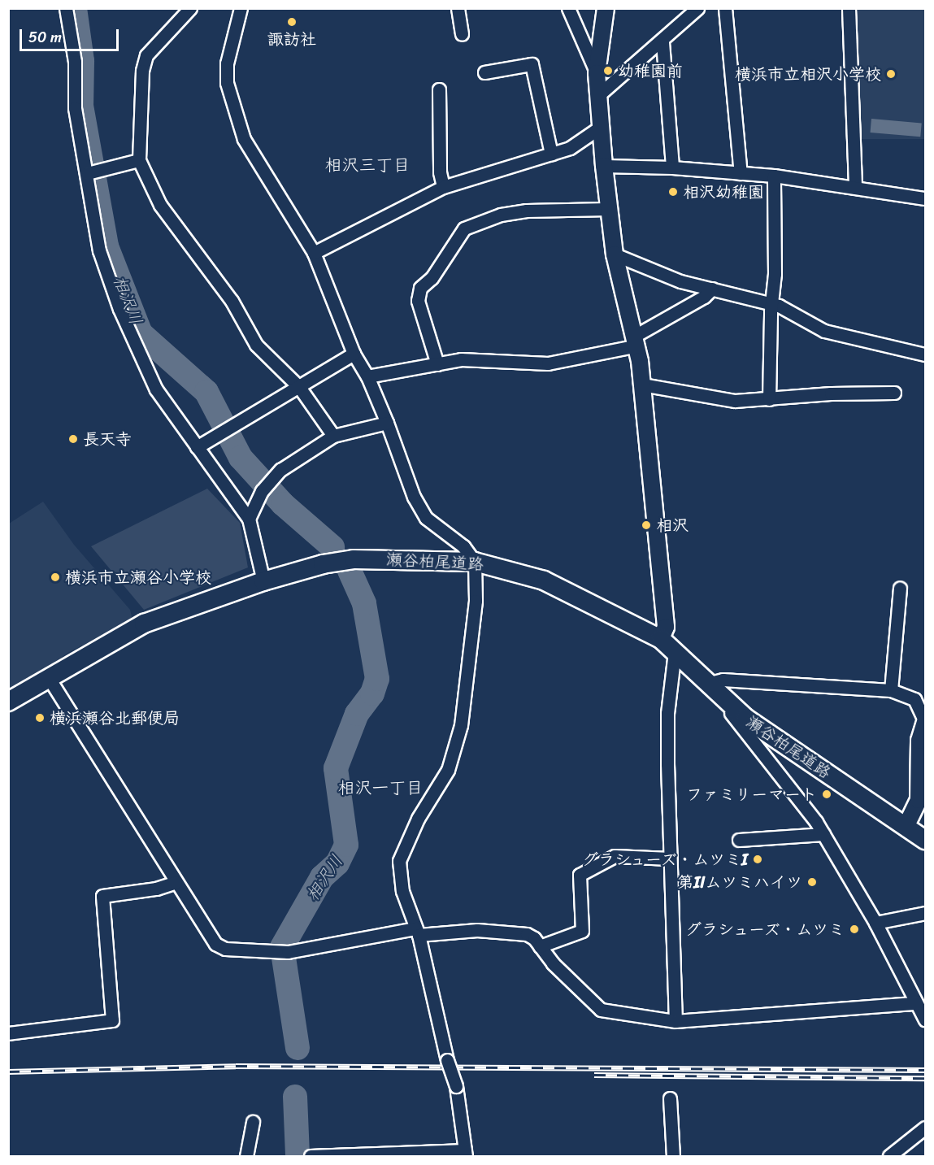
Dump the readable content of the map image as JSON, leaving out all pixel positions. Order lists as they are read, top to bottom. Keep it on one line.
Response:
{"streets":{"main road":["瀬谷柏尾道路"]},"districts":["相沢三丁目","相沢一丁目"],"water":["相沢川"],"places":["諏訪社","幼稚園前","横浜市立相沢小学校","相沢幼稚園","長天寺","相沢","横浜市立瀬谷小学校","横浜瀬谷北郵便局","ファミリーマート","グラシューズ・ムツミI","第IIムツミハイツ","グラシューズ・ムツミ"],"scale_bar":"50 m"}
